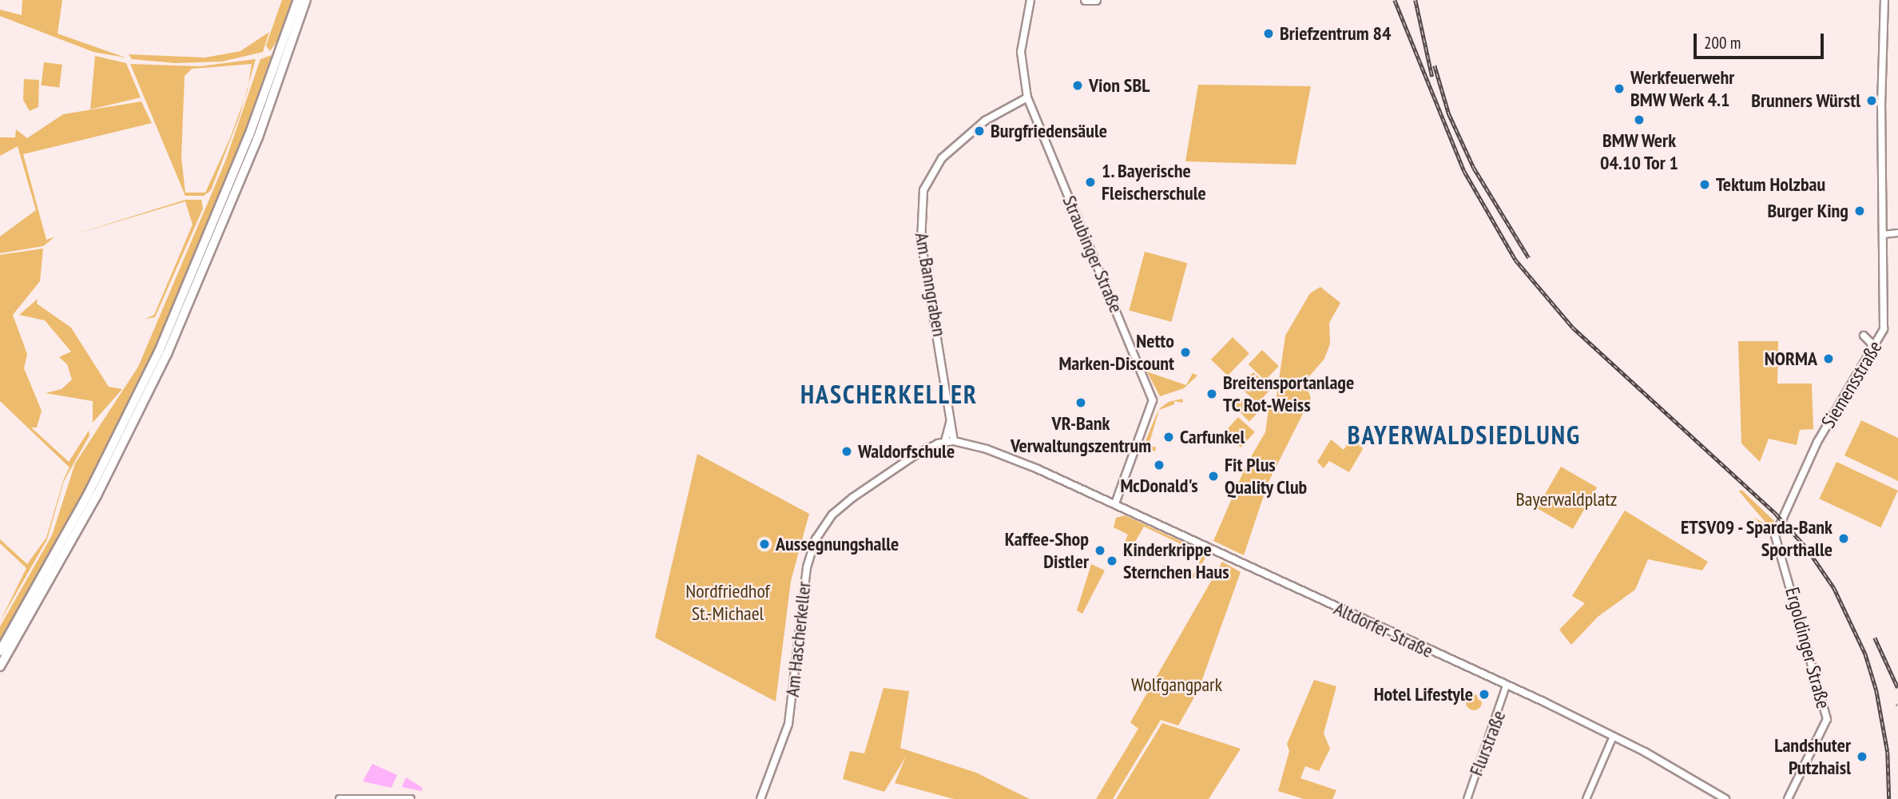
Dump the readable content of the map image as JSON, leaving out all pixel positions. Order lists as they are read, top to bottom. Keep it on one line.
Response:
{"streets":{"main road":["Straubinger Straße","Am Banngraben","Siemensstraße","Altdorfer Straße","Am Hascherkeller","Ergoldinger Straße"],"street":["Flurstraße"]},"crossings":[["Straubinger Straße","Am Banngraben"],["Straubinger Straße","Altdorfer Straße"],["Am Banngraben","Am Hascherkeller"],["Siemensstraße","Ergoldinger Straße"],["Altdorfer Straße","Am Hascherkeller"],["Altdorfer Straße","Flurstraße"]],"districts":["HASCHERKELLER","BAYERWALDSIEDLUNG"],"parks":["Bayerwaldplatz","Nordfriedhof St.-Michael","Wolfgangpark"],"places":["Briefzentrum 84","Vion SBL","Werkfeuerwehr BMW Werk 4.1","Brunners Würstl","BMW Werk 04.10 Tor 1","Burgfriedensäule","1. Bayerische Fleischerschule","Tektum Holzbau","Burger King","Netto Marken-Discount","NORMA","Breitensportanlage TC Rot-Weiss","VR-Bank Verwaltungszentrum","Carfunkel","Waldorfschule","McDonald's","Fit Plus Quality Club","ETSV09 - Sparda-Bank Sporthalle","Aussegnungshalle","Kaffee-Shop Distler","Kinderkrippe Sternchen Haus","Hotel Lifestyle","Landshuter Putzhaisl"],"scale_bar":"200 m"}
